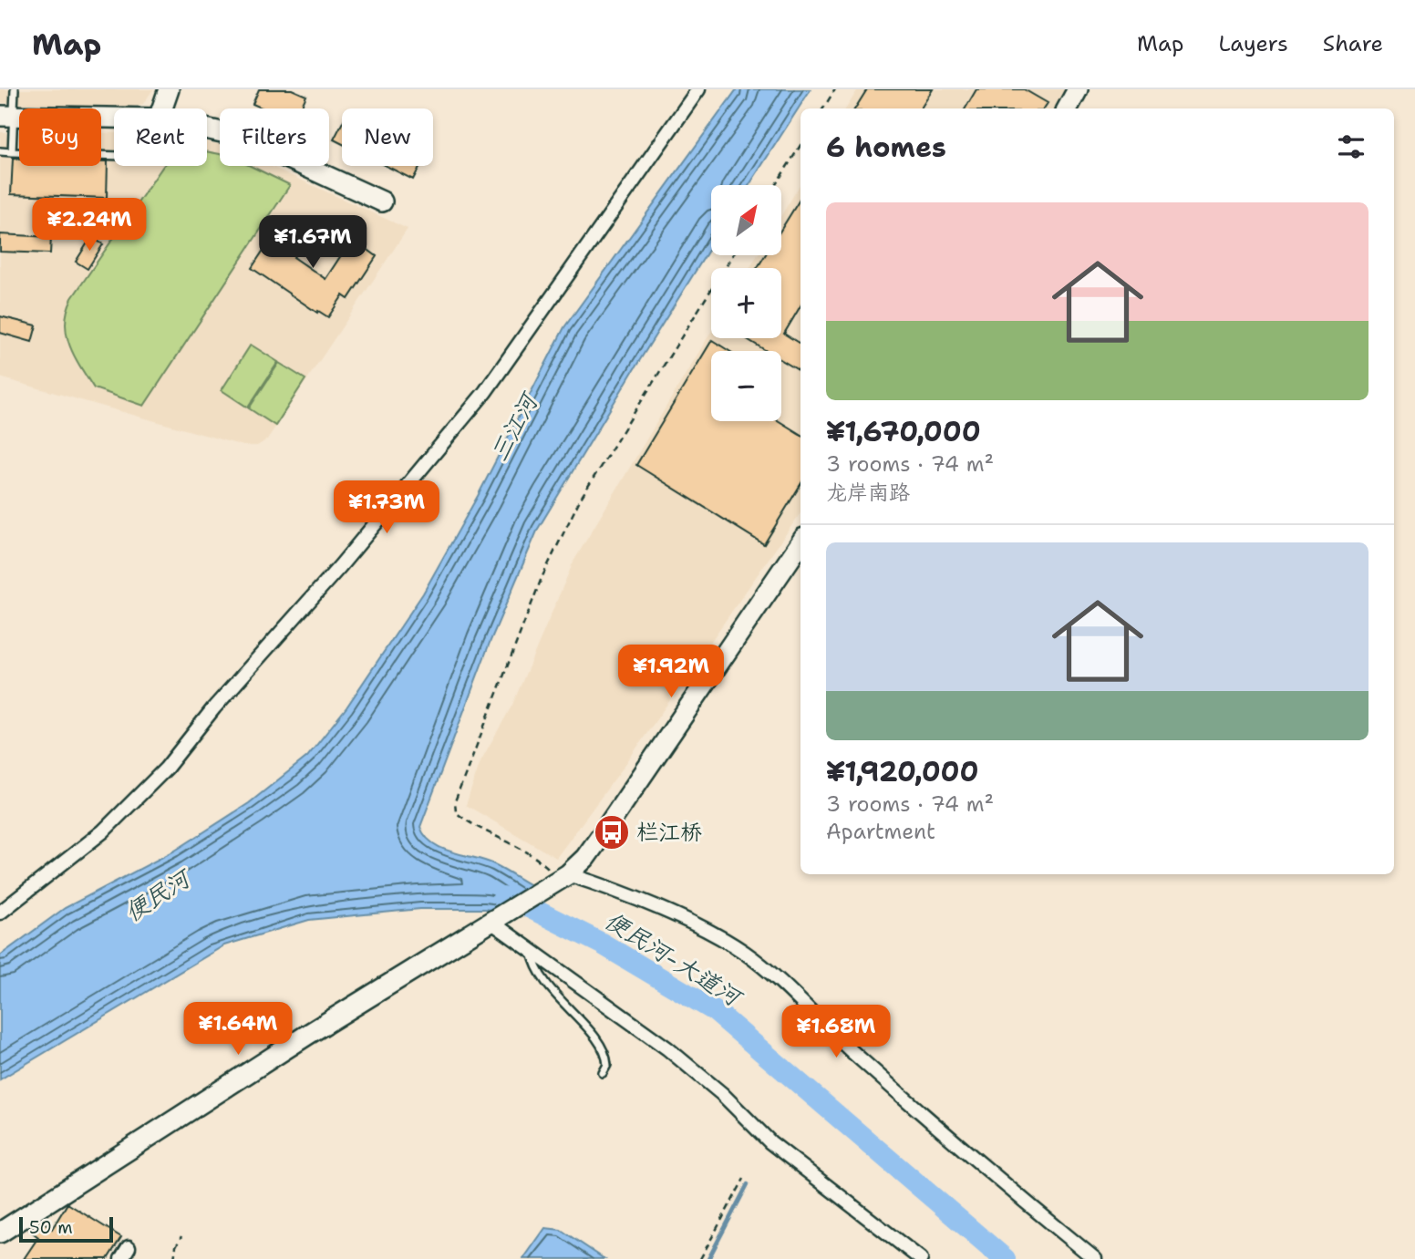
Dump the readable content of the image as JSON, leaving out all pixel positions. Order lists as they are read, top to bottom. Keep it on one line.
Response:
{"water":["三江河","便民河","便民河-大道河"],"places":{"bus stop":["栏江桥"]},"scale_bar":"50 m","north":"top right","page":{"header":"Map","nav":["Map","Layers","Share"],"chip":["Buy","Rent","Filters","New"],"heading":"6 homes","map_buttons":["+","−"],"list":[{"name":"¥1,670,000","note":"3 rooms · 74 m² · 龙岸南路"},{"name":"¥1,920,000","note":"3 rooms · 74 m² · Apartment"}],"price":["¥2.24M","¥1.67M","¥1.73M","¥1.92M","¥1.64M","¥1.68M"],"scale":"50 m"}}
